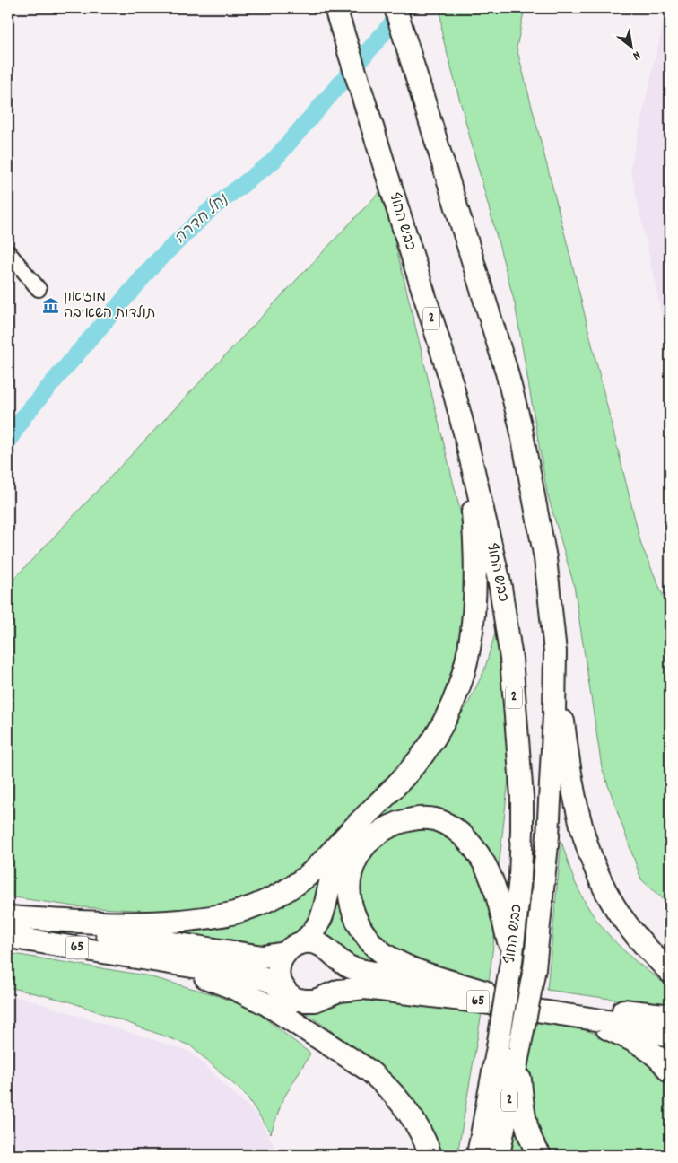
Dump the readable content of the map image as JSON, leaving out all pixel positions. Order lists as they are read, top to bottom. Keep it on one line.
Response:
{"streets":{"highway":["כביש החוף","2","65"]},"water":["נחל חדרה"],"places":{"museum":["מוזיאון תולדות השאיבה"]},"north":"bottom right"}
